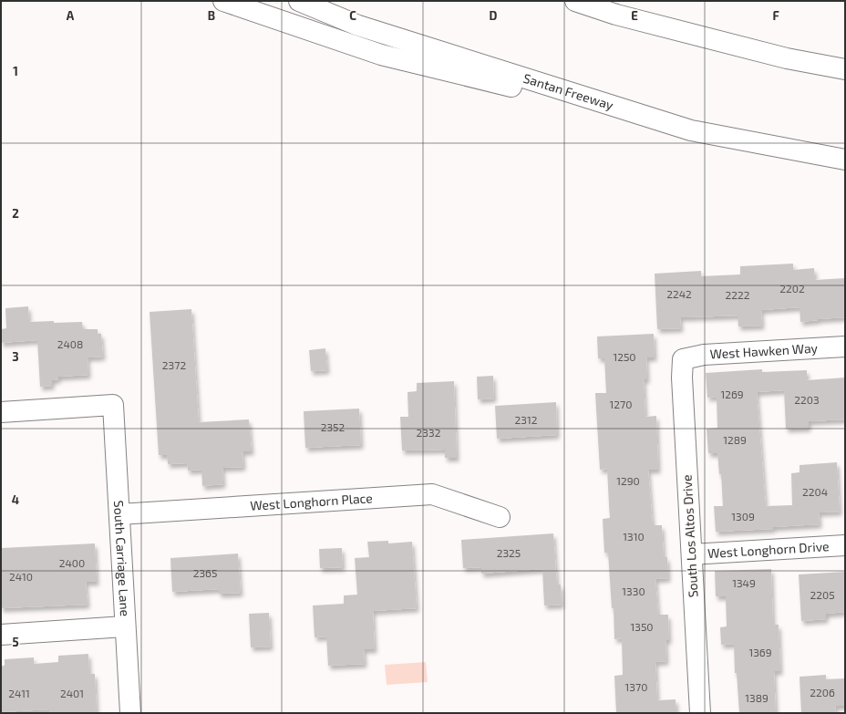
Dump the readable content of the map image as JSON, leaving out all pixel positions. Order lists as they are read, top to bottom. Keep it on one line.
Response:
{"streets":{"main road":["Santan Freeway","West Hawken Way","West Longhorn Place","South Los Altos Drive","West Longhorn Drive","South Carriage Lane"]},"crossings":[["West Hawken Way","South Los Altos Drive"],["West Longhorn Place","South Carriage Lane"],["South Los Altos Drive","West Longhorn Drive"]],"house_numbers":["2202","2242","2222","2408","1250","2372","1269","2203","1270","2312","2352","2332","1289","1290","2204","1309","1310","2325","2400","2365","2410","1349","1330","2205","1350","1369","1370","2206","2411","2401","1389"],"grid":{"columns":["A","B","C","D","E","F"],"rows":["1","2","3","4","5"]}}
